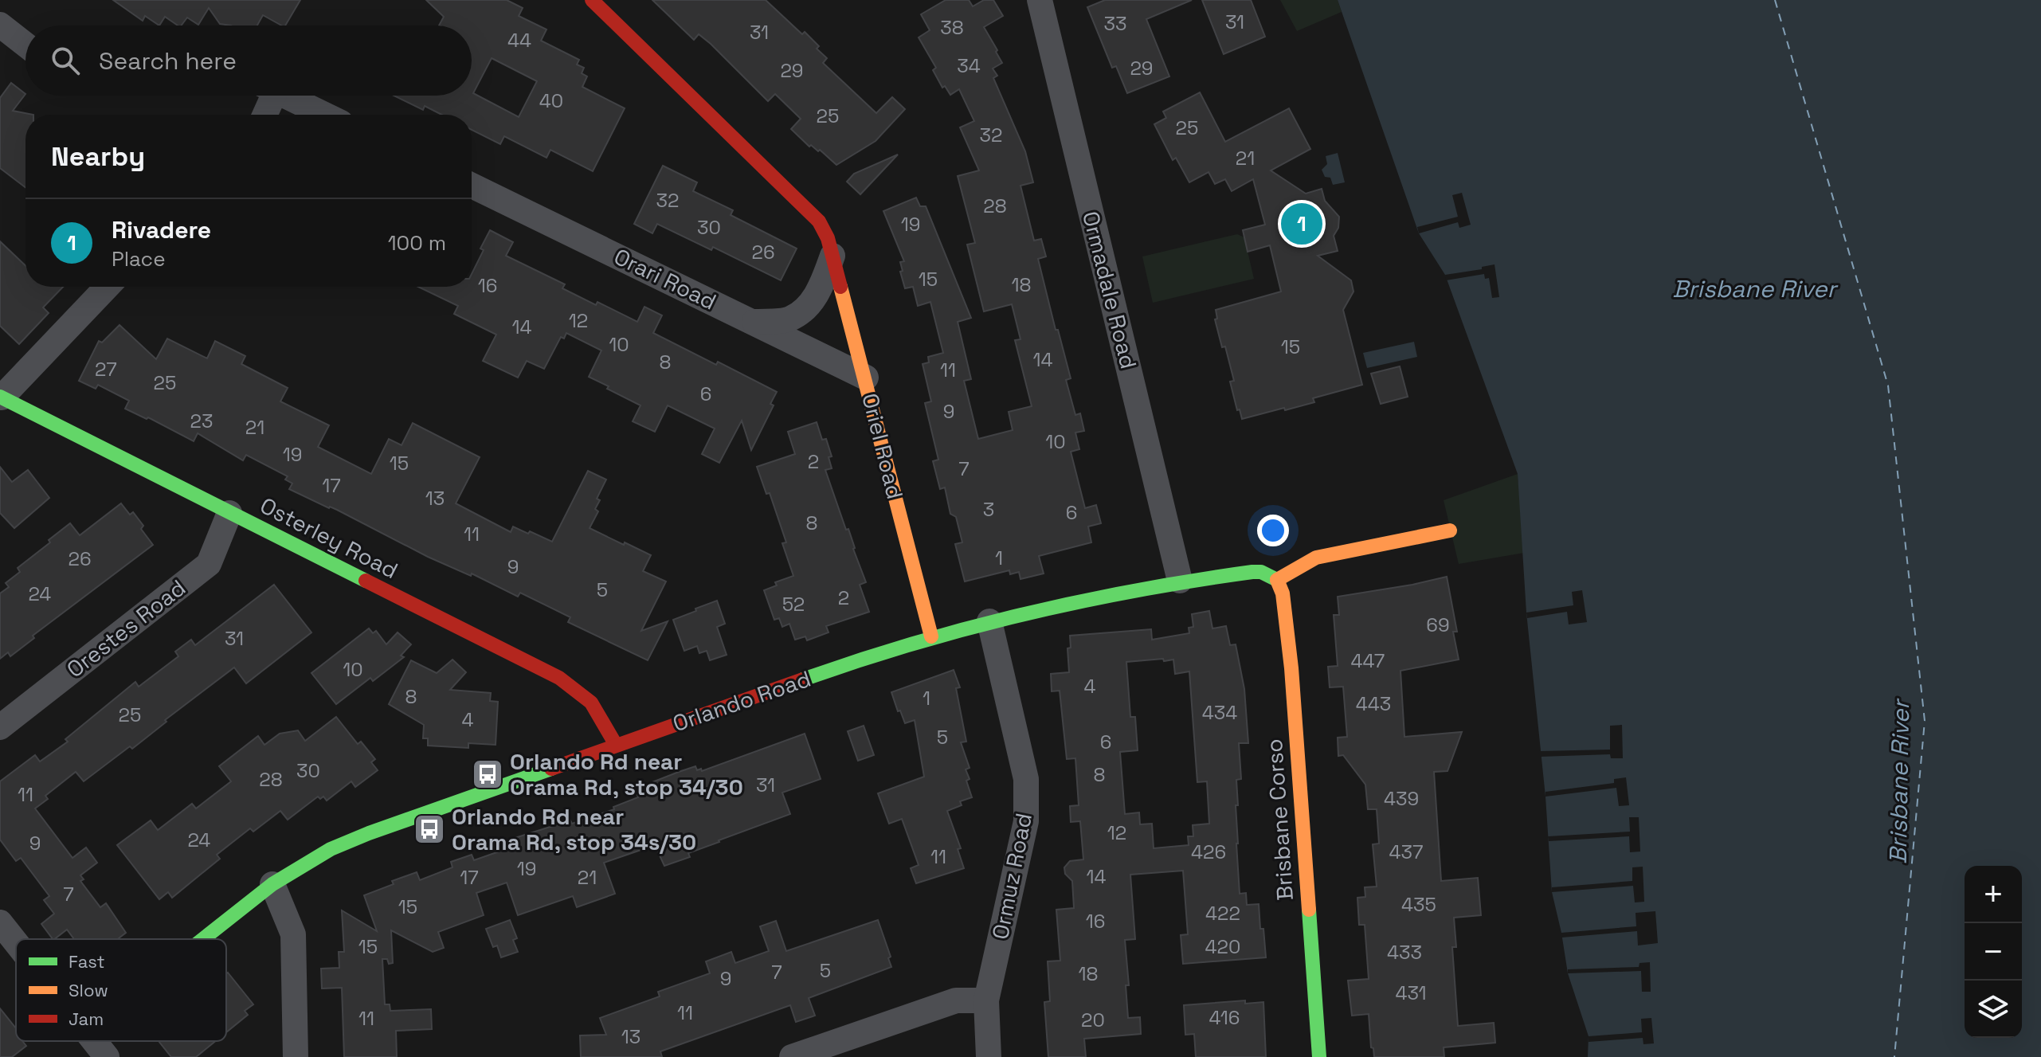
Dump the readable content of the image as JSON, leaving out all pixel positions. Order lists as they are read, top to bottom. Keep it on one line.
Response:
{"streets":{"street":["Orari Road","Ormadale Road","Oriel Road","Osterley Road","Orestes Road","Orlando Road","Brisbane Corso","Ormuz Road"]},"crossings":[["Orari Road","Oriel Road"],["Ormadale Road","Orlando Road"],["Oriel Road","Orlando Road"],["Osterley Road","Orestes Road"],["Osterley Road","Orlando Road"],["Orlando Road","Brisbane Corso"],["Orlando Road","Ormuz Road"]],"water":["Brisbane River"],"places":{"bus stop":["Orlando Rd near Orama Rd, stop 34/30","Orlando Rd near Orama Rd, stop 34s/30"]},"house_numbers":["31","33","38","31","44","34","29","29","40","25","25","32","21","32","28","19","30","26","15","18","16","12","14","10","15","14","8","27","11","25","6","9","23","21","10","19","2","15","7","17","13","3","6","8","11","1","26","9","5","24","2","52","69","31","447","10","4","8","1","443","434","25","4","5","6","30","8","28","31","11","439","12","24","9","426","437","11","19","14","17","21","7","435","15","422","16","15","420","433","5","7","18","9","431","11","416","11","20","13"],"legend":["Fast","Slow","Jam"],"page":{"search":"Search here","heading":"Nearby","list":[{"mark":"1","name":"Rivadere","note":"Place","value":"100 m"}],"pins":"1","map_buttons":["+","−"]}}
